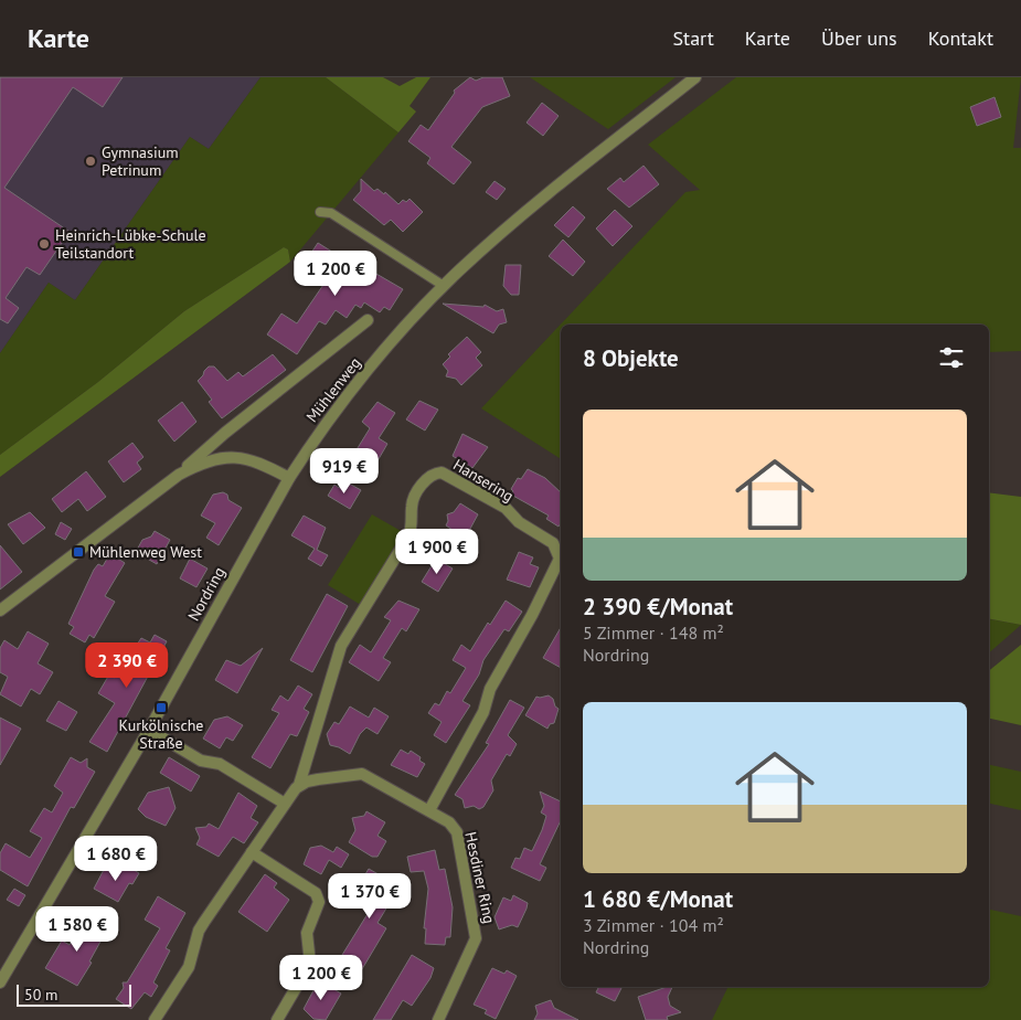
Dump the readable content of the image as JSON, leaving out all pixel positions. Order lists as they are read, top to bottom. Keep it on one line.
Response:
{"streets":{"street":["Mühlenweg","Hansering","Nordring","Hesdiner Ring"]},"crossings":[["Mühlenweg","Nordring"],["Hansering","Hesdiner Ring"]],"places":{"other":["Gymnasium Petrinum","Heinrich-Lübke-Schule Teilstandort"],"transit":["Mühlenweg West","Kurkölnische Straße"]},"scale_bar":"50 m","page":{"header":"Karte","nav":["Start","Karte","Über uns","Kontakt"],"price":["1 200 €","919 €","1 900 €","2 390 €","1 680 €","1 370 €","1 580 €","1 200 €"],"heading":"8 Objekte","list":[{"name":"2 390 €/Monat","note":"5 Zimmer · 148 m² · Nordring"},{"name":"1 680 €/Monat","note":"3 Zimmer · 104 m² · Nordring"}],"scale":"50 m"}}
